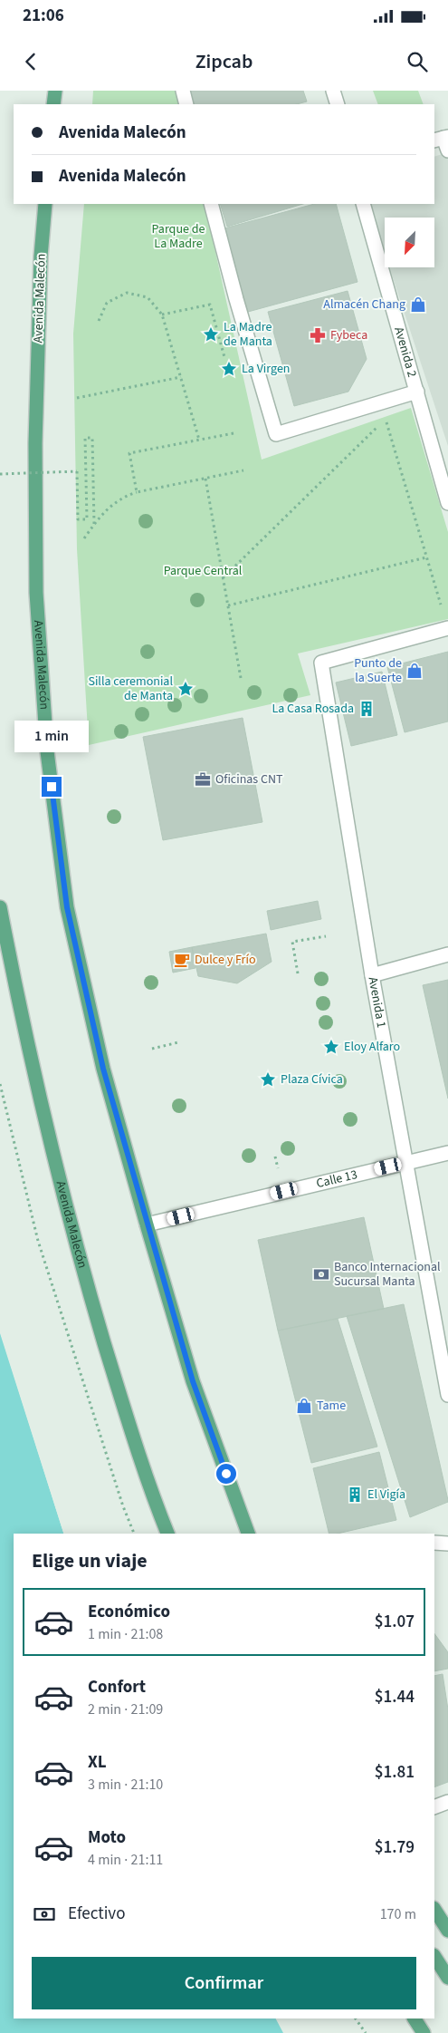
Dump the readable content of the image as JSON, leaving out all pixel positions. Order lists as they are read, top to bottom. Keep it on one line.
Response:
{"streets":{"main road":["Avenida Malecón"],"street":["Avenida 2","Avenida 1","Calle 13"]},"crossings":[["Avenida Malecón","Calle 13"],["Avenida 1","Calle 13"]],"parks":["Parque de La Madre","Parque Central"],"places":{"shop":["Almacén Chang","Punto de la Suerte","Tame"],"place":["La Madre de Manta","La Virgen","Silla ceremonial de Manta","Eloy Alfaro","Plaza Cívica"],"pharmacy":["Fybeca"],"building":["La Casa Rosada","El Vigía"],"office":["Oficinas CNT"],"cafe":["Dulce y Frío"],"bank":["Banco Internacional Sucursal Manta"]},"north":"bottom left","page":{"status":"21:06","header":"Zipcab","banner":["Avenida Malecón","Avenida Malecón"],"bubble":"1 min","heading":"Elige un viaje","list":[{"name":"Económico","note":"1 min · 21:08","value":"$1.07"},{"name":"Confort","note":"2 min · 21:09","value":"$1.44"},{"name":"XL","note":"3 min · 21:10","value":"$1.81"},{"name":"Moto","note":"4 min · 21:11","value":"$1.79"}],"pay":["Efectivo","170 m"],"buttons":"Confirmar"}}
